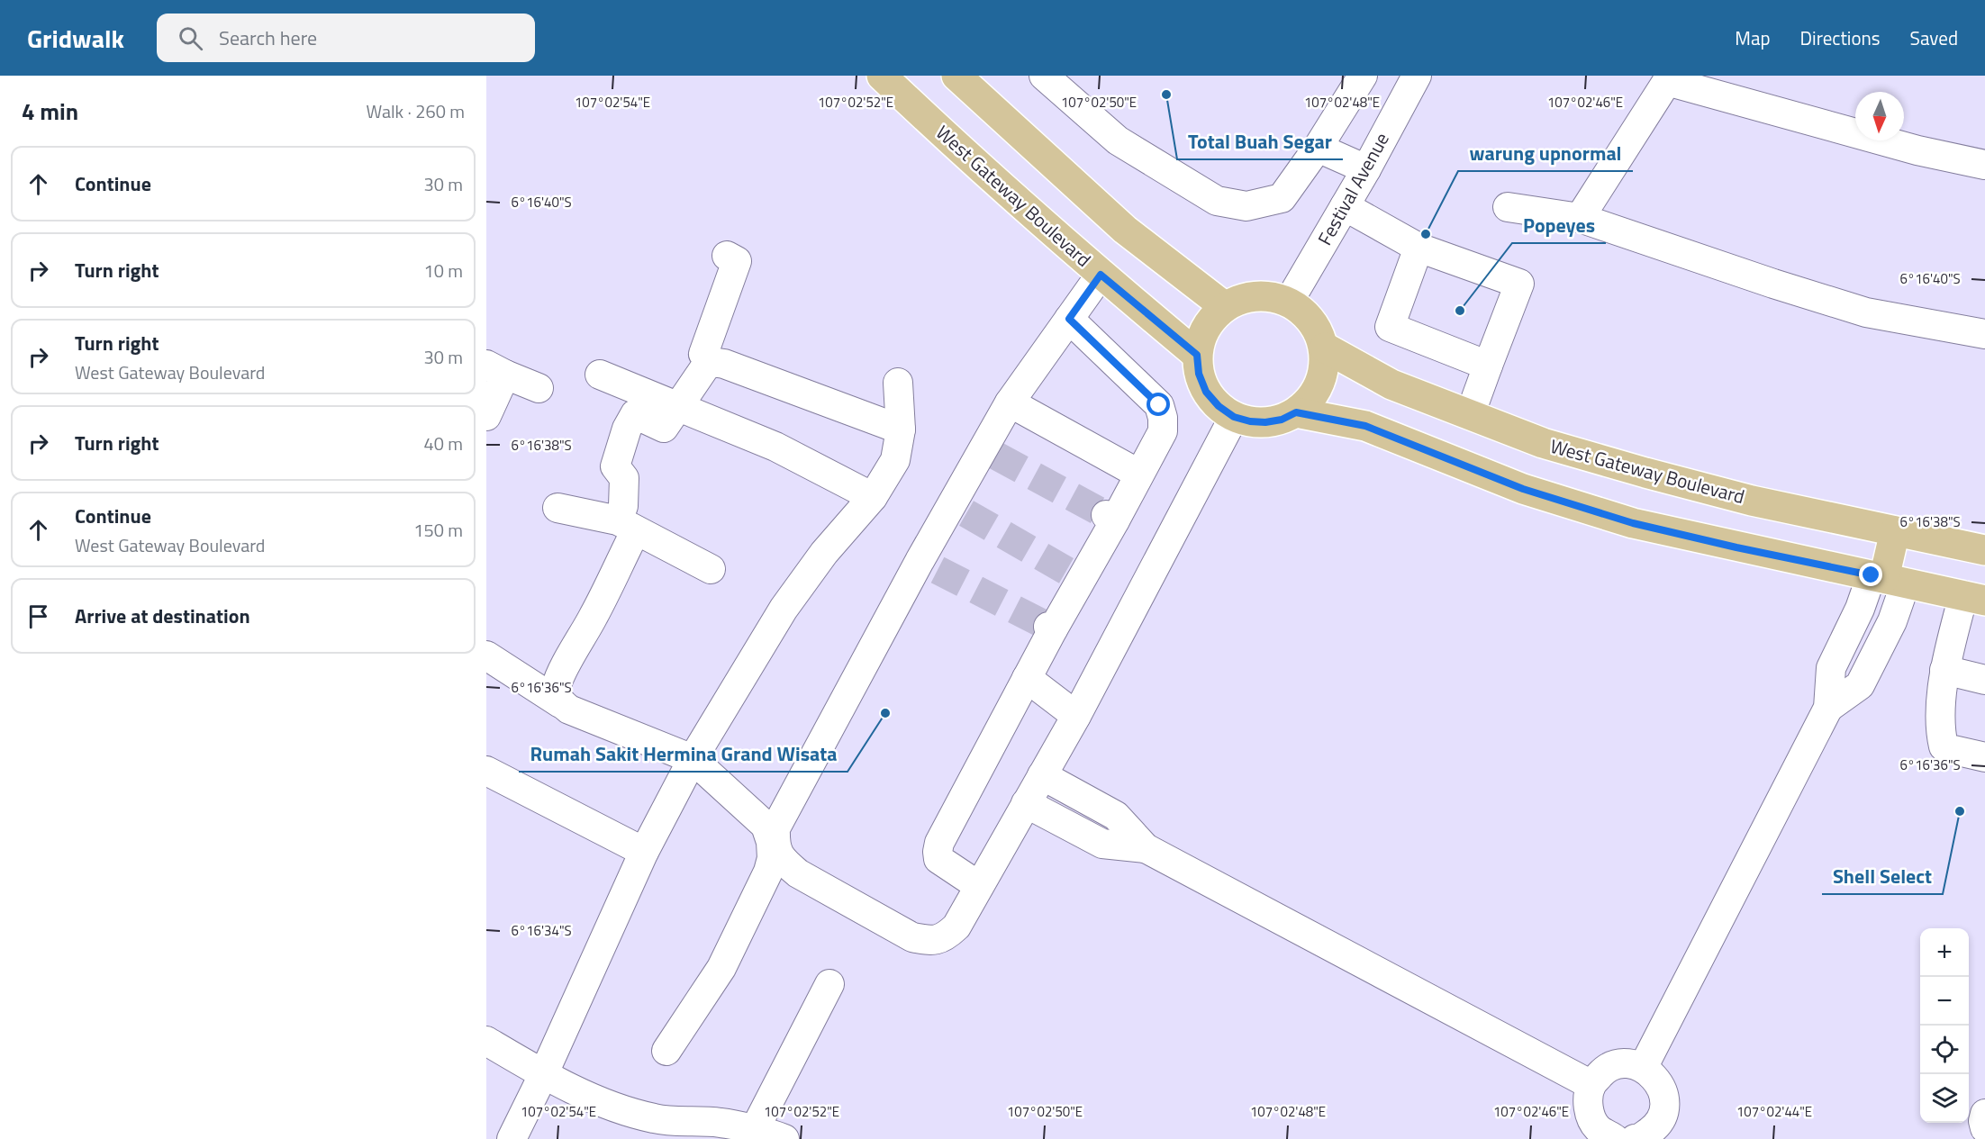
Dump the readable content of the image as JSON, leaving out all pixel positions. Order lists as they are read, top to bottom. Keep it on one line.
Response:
{"streets":{"main road":["West Gateway Boulevard"],"street":["Festival Avenue"]},"crossings":[["Festival Avenue","West Gateway Boulevard"]],"places":["Total Buah Segar","warung upnormal","Popeyes","Rumah Sakit Hermina Grand Wisata","Shell Select"],"north":"bottom","page":{"header":"Gridwalk","search":"Search here","nav":["Map","Directions","Saved"],"heading":["4 min","Walk · 260 m"],"list":[["Continue","30 m"],["Turn right","10 m"],["Turn right","West Gateway Boulevard","30 m"],["Turn right","40 m"],["Continue","West Gateway Boulevard","150 m"],"Arrive at destination"],"map_buttons":["+","−"]},"coordinates":["107°02'54\"E","107°02'52\"E","107°02'50\"E","107°02'48\"E","107°02'46\"E","6°16'40\"S","6°16'38\"S","6°16'36\"S","6°16'34\"S","107°02'44\"E"]}
